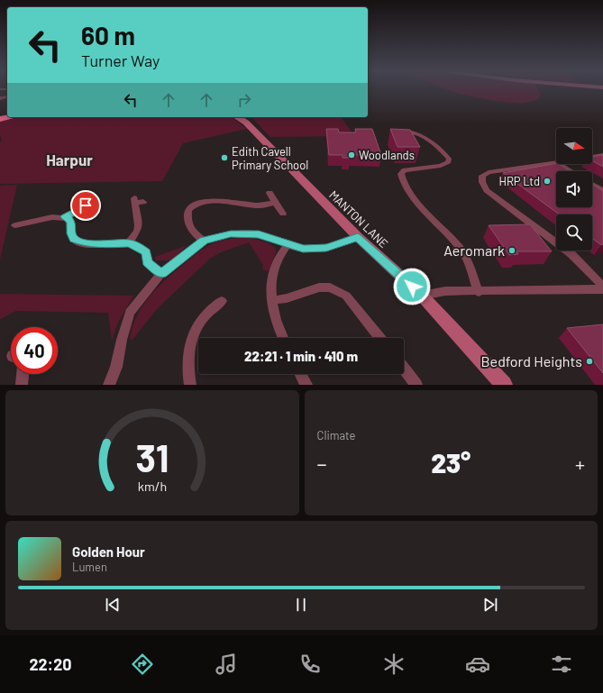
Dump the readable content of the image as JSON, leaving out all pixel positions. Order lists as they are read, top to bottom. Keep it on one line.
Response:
{"streets":{"street":["MANTON LANE"]},"districts":["Harpur"],"places":["Woodlands","Edith Cavell Primary School","HRP Ltd","Aeromark","Bedford Heights"],"north":"right","page":{"turn":["60 m","Turner Way"],"limit":"40","trip":"22:21 · 1 min · 410 m","tile":"Climate","heat":["−","23°","+"],"song":["Golden Hour","Lumen"],"tabs":"22:20","gauge":["31","km/h"]}}
